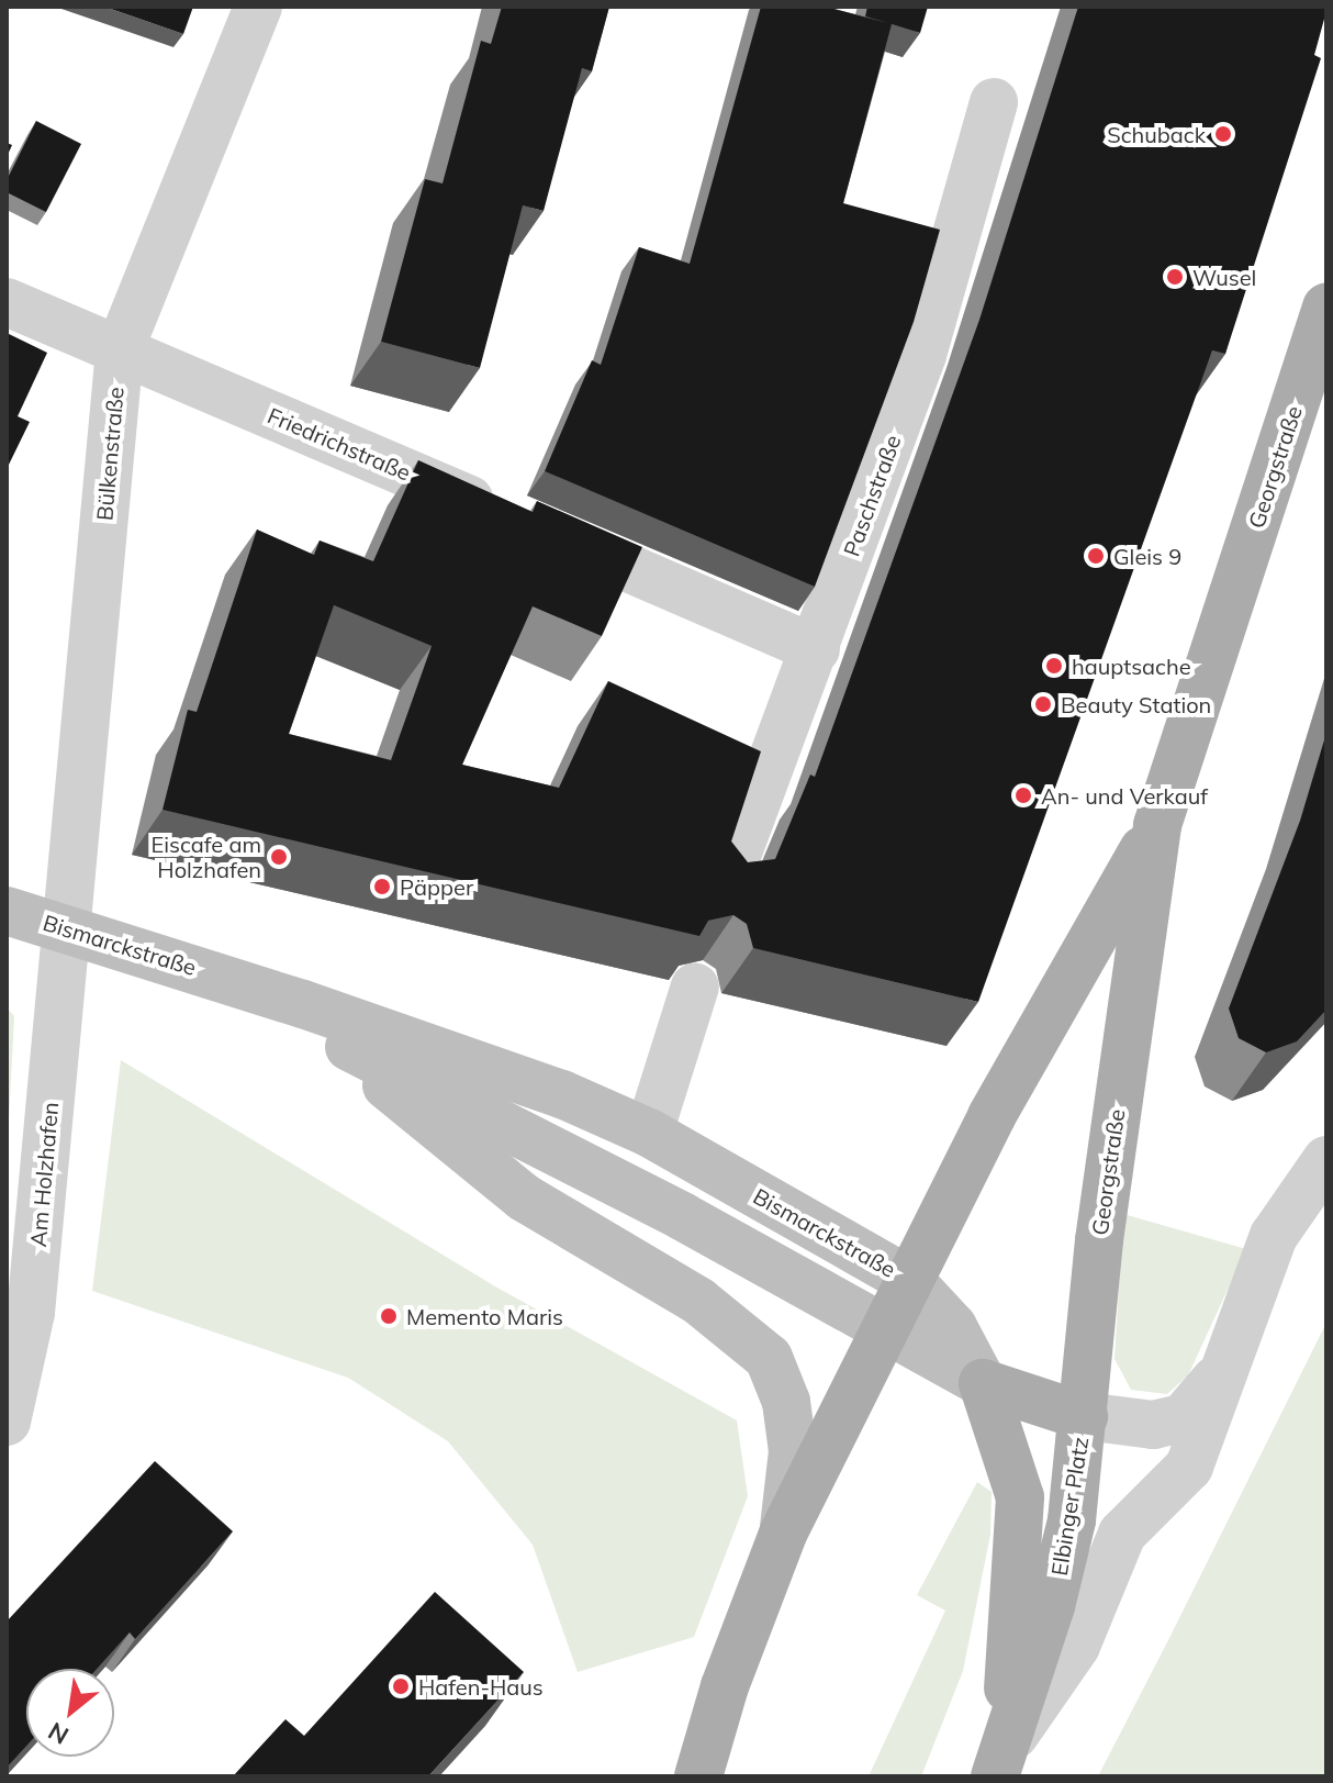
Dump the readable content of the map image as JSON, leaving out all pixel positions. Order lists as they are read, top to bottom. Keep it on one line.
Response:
{"streets":{"main road":["Georgstraße","Elbinger Platz"],"street":["Friedrichstraße","Bülkenstraße","Paschstraße","Bismarckstraße","Am Holzhafen"]},"crossings":[["Friedrichstraße","Bülkenstraße"],["Friedrichstraße","Paschstraße"],["Bülkenstraße","Bismarckstraße"],["Bülkenstraße","Am Holzhafen"],["Georgstraße","Bismarckstraße"],["Georgstraße","Elbinger Platz"],["Bismarckstraße","Am Holzhafen"],["Bismarckstraße","Elbinger Platz"]],"places":["Schuback","Wusel","Gleis 9","hauptsache","Beauty Station","An- und Verkauf","Eiscafe am Holzhafen","Päpper","Memento Maris","Hafen-Haus"],"north":"bottom left"}
